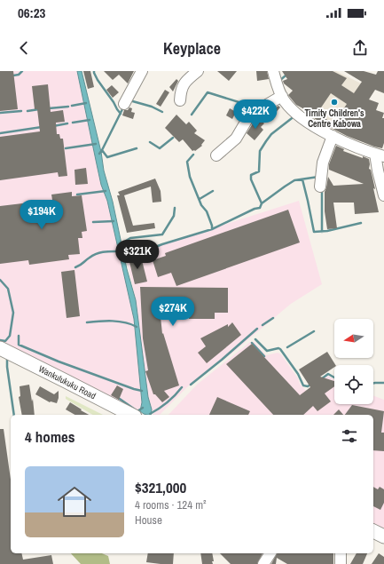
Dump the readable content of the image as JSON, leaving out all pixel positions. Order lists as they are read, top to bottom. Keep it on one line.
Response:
{"streets":{"main road":["Wankulukuku Road"]},"places":["Tirnity Children's Centre Kabowa"],"north":"left","page":{"status":"06:23","header":"Keyplace","price":["$422K","$194K","$321K","$274K"],"heading":"4 homes","list":[{"name":"$321,000","note":"4 rooms · 124 m² · House"}]}}
